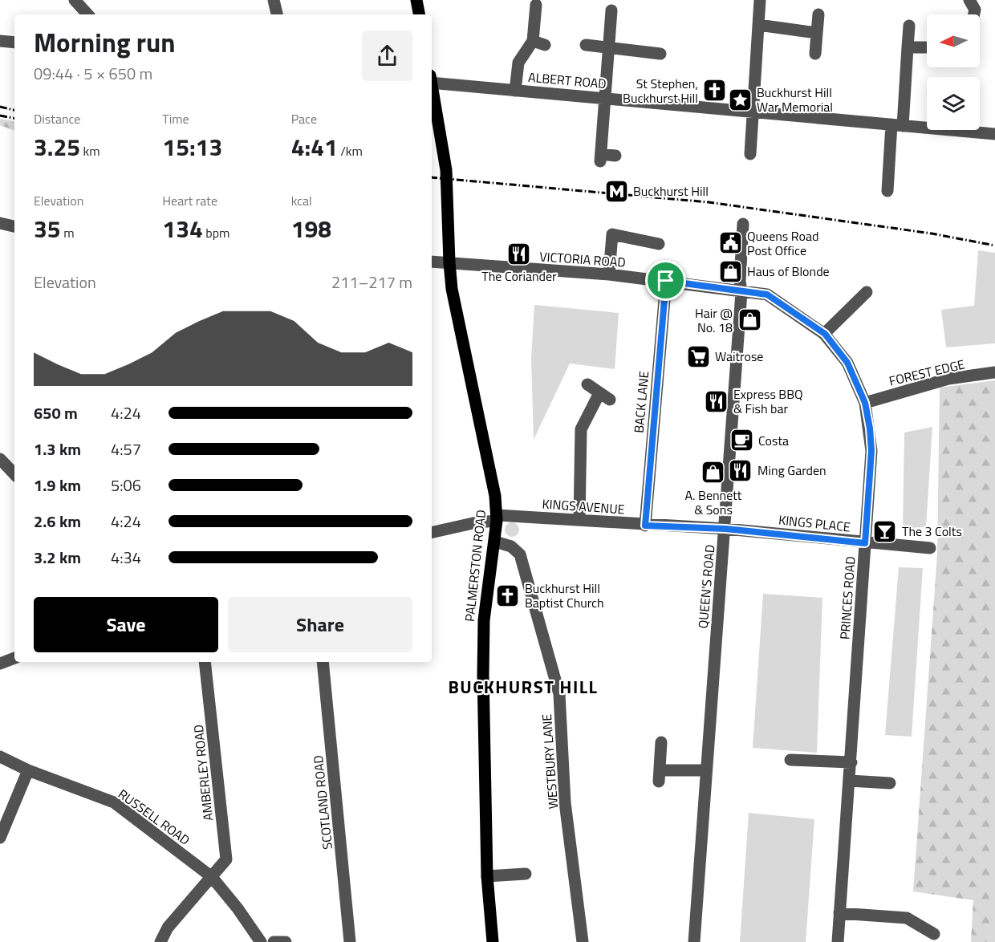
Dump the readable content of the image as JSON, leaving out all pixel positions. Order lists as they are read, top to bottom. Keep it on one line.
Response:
{"streets":{"main road":["PALMERSTON ROAD"],"street":["ALBERT ROAD","VICTORIA ROAD","FOREST EDGE","BACK LANE","KINGS AVENUE","KINGS PLACE","QUEEN'S ROAD","PRINCES ROAD","WESTBURY LANE","AMBERLEY ROAD","SCOTLAND ROAD","RUSSELL ROAD"]},"crossings":[["VICTORIA ROAD","BACK LANE"],["VICTORIA ROAD","PALMERSTON ROAD"],["VICTORIA ROAD","QUEEN'S ROAD"],["VICTORIA ROAD","PRINCES ROAD"],["FOREST EDGE","PRINCES ROAD"],["BACK LANE","KINGS AVENUE"],["KINGS AVENUE","KINGS PLACE"],["KINGS AVENUE","PALMERSTON ROAD"],["KINGS AVENUE","QUEEN'S ROAD"],["KINGS PLACE","QUEEN'S ROAD"],["KINGS PLACE","PRINCES ROAD"],["PALMERSTON ROAD","WESTBURY LANE"],["QUEEN'S ROAD","PRINCES ROAD"],["AMBERLEY ROAD","RUSSELL ROAD"]],"districts":["BUCKHURST HILL"],"places":{"church":["St Stephen, Buckhurst Hill","Buckhurst Hill Baptist Church"],"place":["Buckhurst Hill War Memorial"],"metro station":["Buckhurst Hill"],"public building":["Queens Road Post Office"],"restaurant":["The Coriander","Express BBQ & Fish bar","Ming Garden"],"shop":["Haus of Blonde","Hair @ No. 18","A. Bennett & Sons"],"supermarket":["Waitrose"],"cafe":["Costa"],"bar":["The 3 Colts"]},"north":"left","page":{"heading":["Morning run","09:44 · 5 × 650 m"],"stats":[["Distance","3.25 km"],["Time","15:13"],["Pace","4:41 /km"],["Elevation","35 m"],["Heart rate","134 bpm"],["kcal","198"]],"chart":["Elevation","211–217 m"],"list":[{"name":"650 m","note":"4:24"},{"name":"1.3 km","note":"4:57"},{"name":"1.9 km","note":"5:06"},{"name":"2.6 km","note":"4:24"},{"name":"3.2 km","note":"4:34"}],"buttons":["Save","Share"]}}
